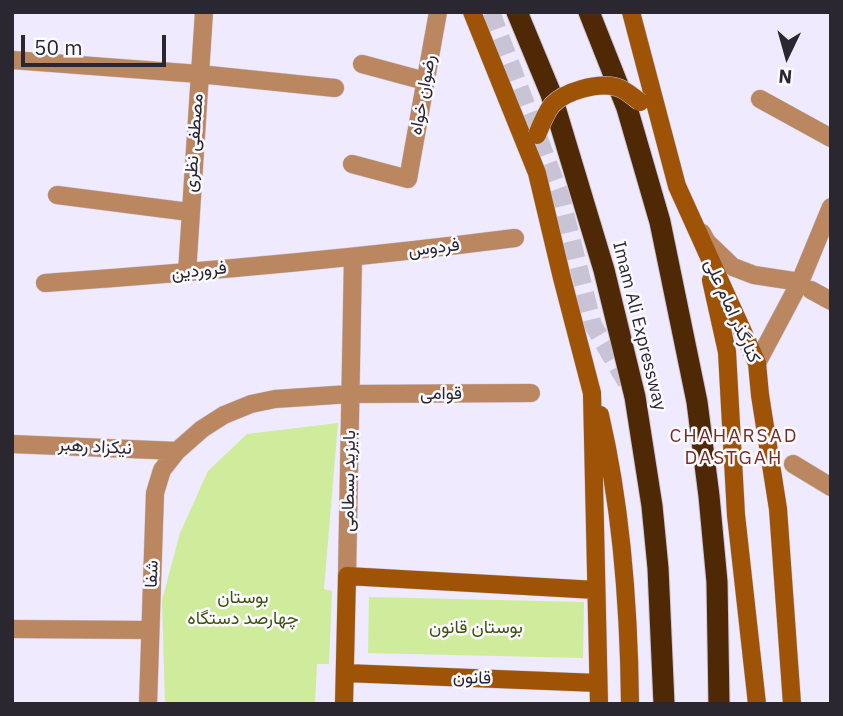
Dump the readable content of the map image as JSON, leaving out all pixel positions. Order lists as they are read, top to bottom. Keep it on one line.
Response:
{"streets":{"highway":["Imam Ali Expressway"],"main road":["کنارگذر امام علی","بایزید بسطامی","قانون"],"street":["رضوان خواه","مصطفی نظری","فردوس","فروردین","قوامی","نیکزاد رهبر","شفا"]},"crossings":[["مصطفی نظری","فروردین"],["فردوس","فروردین"],["فردوس","بایزید بسطامی"],["فروردین","بایزید بسطامی"],["قوامی","نیکزاد رهبر"],["قوامی","بایزید بسطامی"],["قوامی","شفا"],["نیکزاد رهبر","شفا"],["بایزید بسطامی","قانون"]],"districts":["CHAHARSAD DASTGAH"],"parks":["بوستان چهارصد دستگاه","بوستان قانون"],"scale_bar":"50 m","north":"bottom"}
